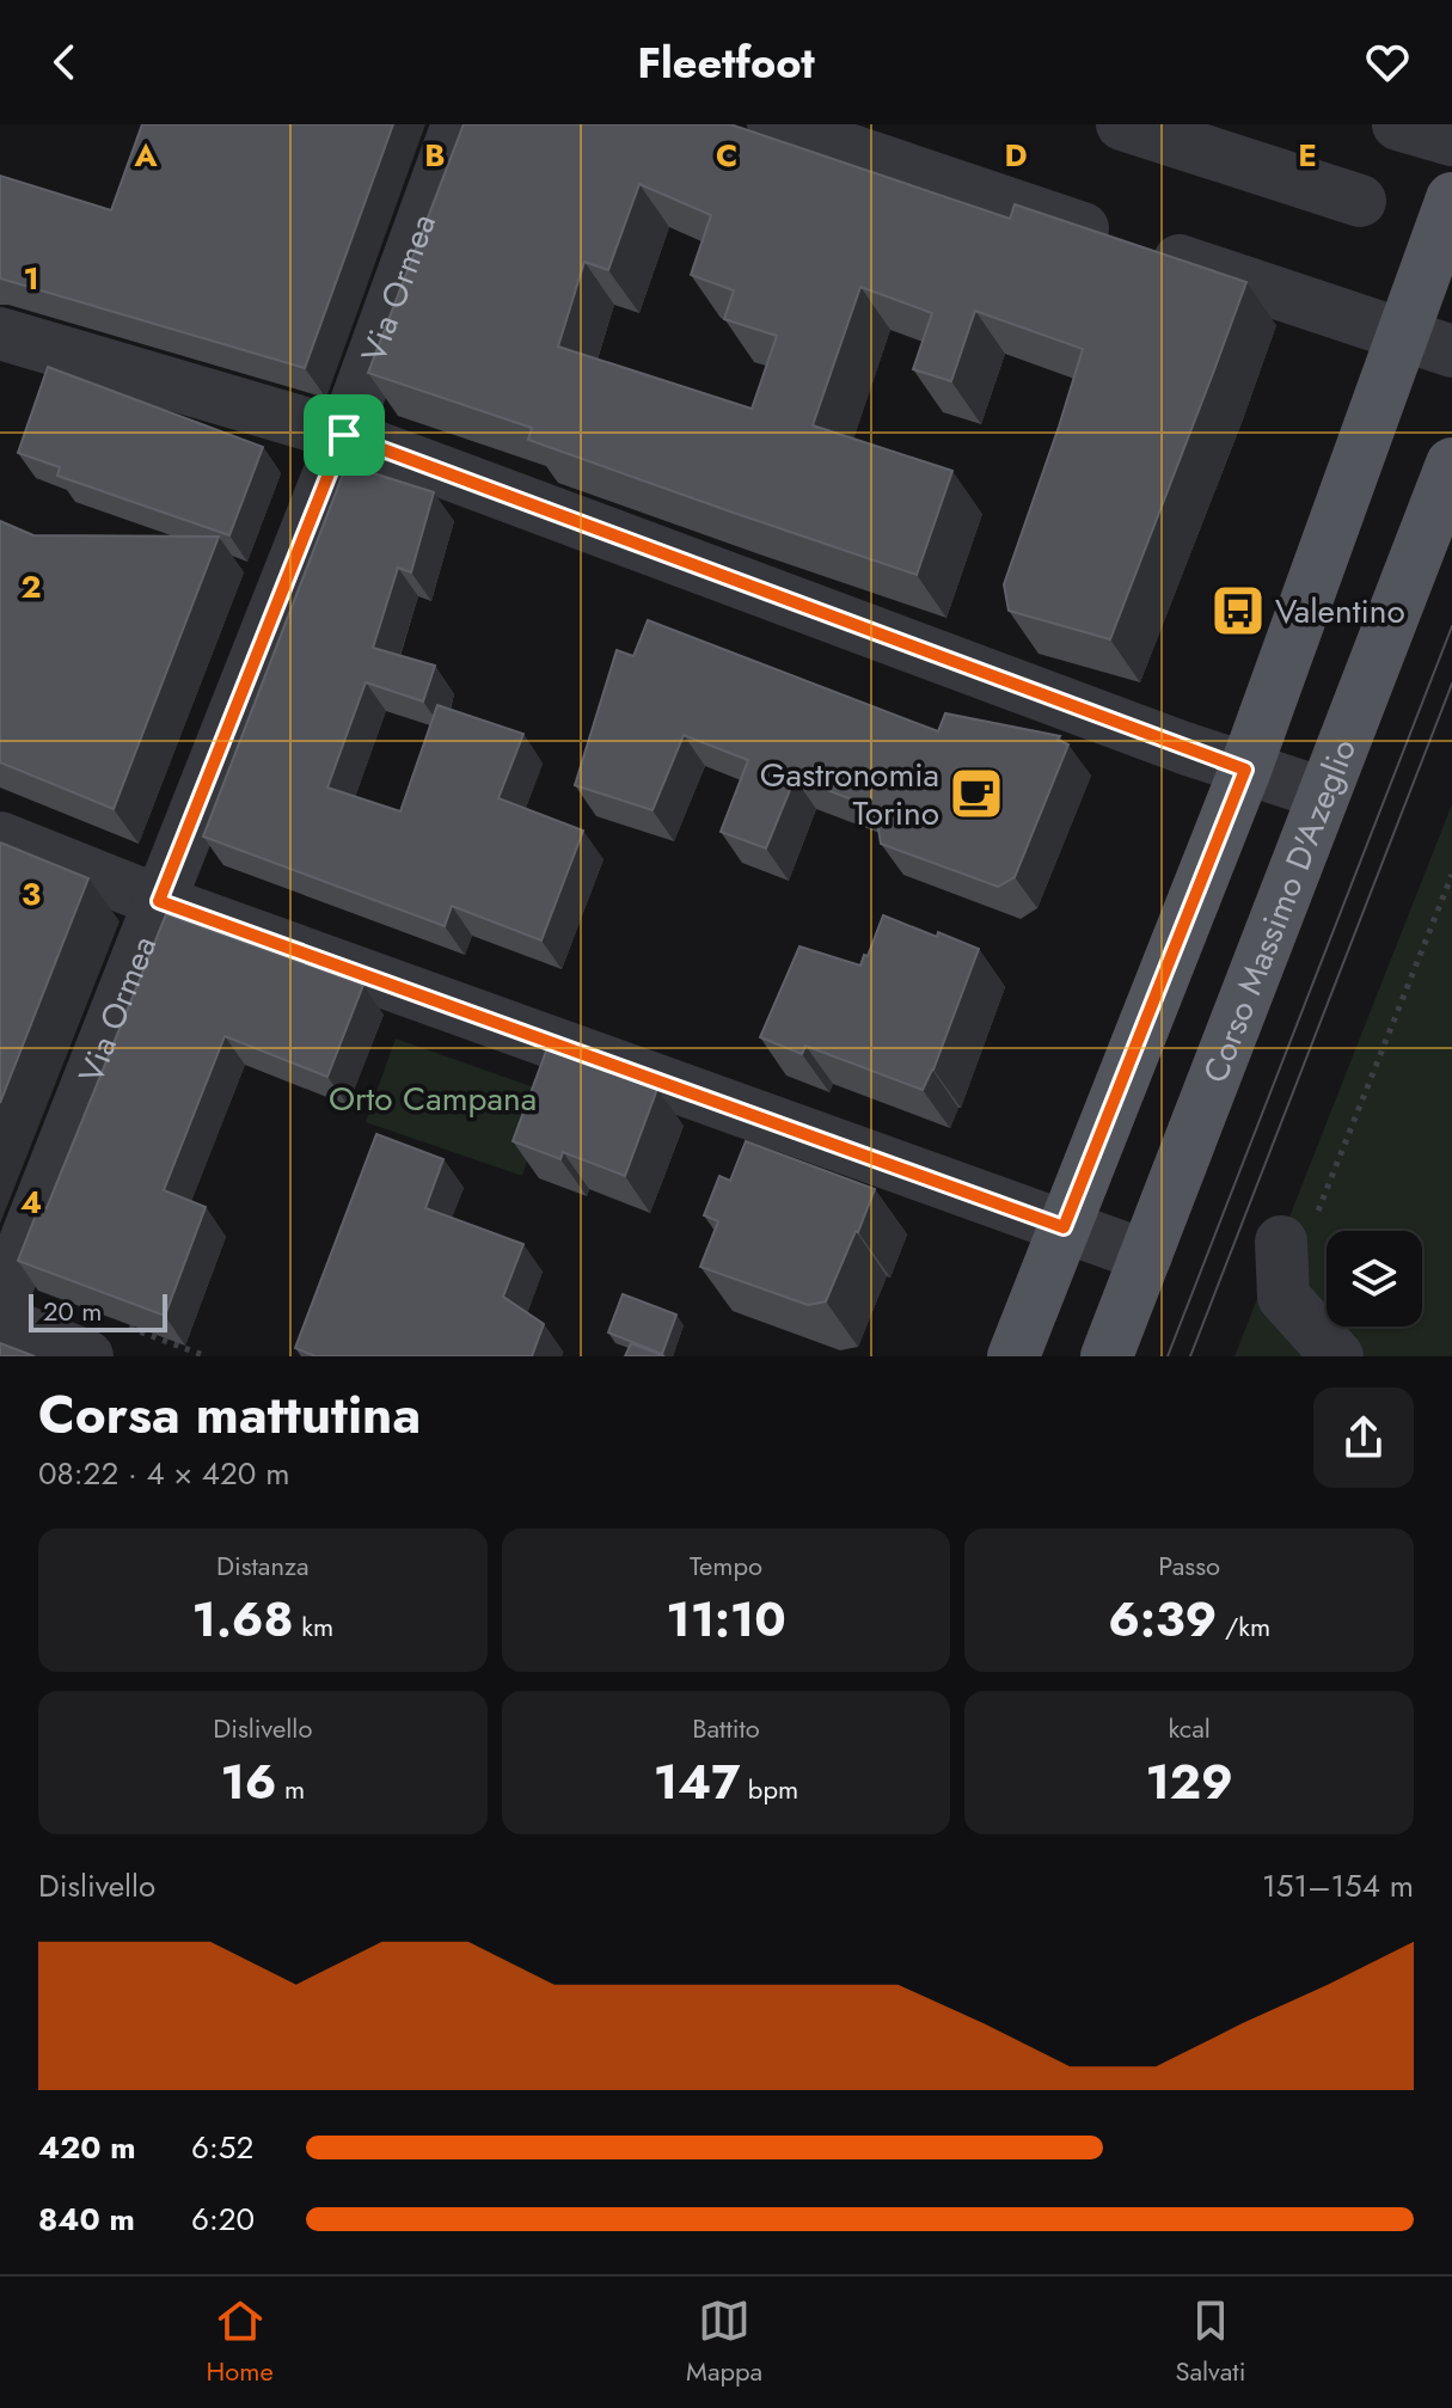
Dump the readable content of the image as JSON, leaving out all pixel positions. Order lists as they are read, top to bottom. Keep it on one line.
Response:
{"streets":{"main road":["Corso Massimo D'Azeglio"],"street":["Via Ormea"]},"parks":["Orto Campana"],"places":{"bus stop":["Valentino"],"cafe":["Gastronomia Torino"]},"scale_bar":"20 m","page":{"header":"Fleetfoot","scale":"20 m","heading":["Corsa mattutina","08:22 · 4 × 420 m"],"stats":[["Distanza","1.68 km"],["Tempo","11:10"],["Passo","6:39 /km"],["Dislivello","16 m"],["Battito","147 bpm"],["kcal","129"]],"chart":["Dislivello","151–154 m"],"list":[{"name":"420 m","note":"6:52"},{"name":"840 m","note":"6:20"}],"tabs":["Home","Mappa","Salvati"]},"grid":{"columns":["A","B","C","D","E"],"rows":["1","2","3","4"]}}
